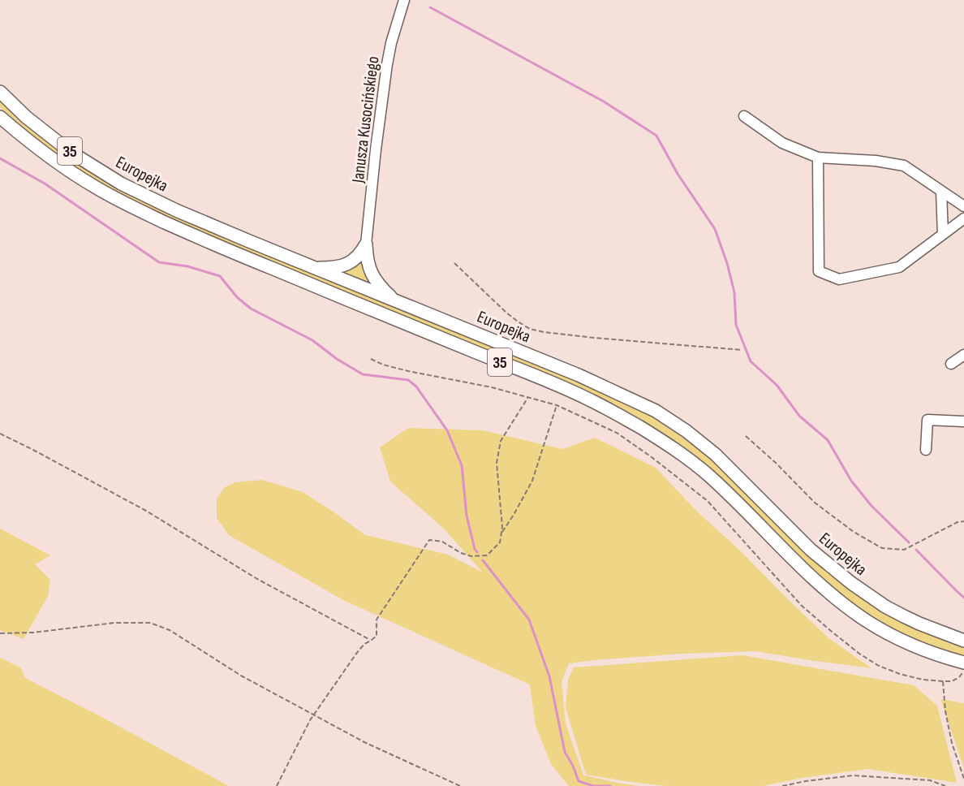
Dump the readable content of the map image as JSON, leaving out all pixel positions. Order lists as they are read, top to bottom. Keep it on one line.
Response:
{"streets":{"main road":["35","Europejka"],"street":["Janusza Kusocińskiego"]}}
